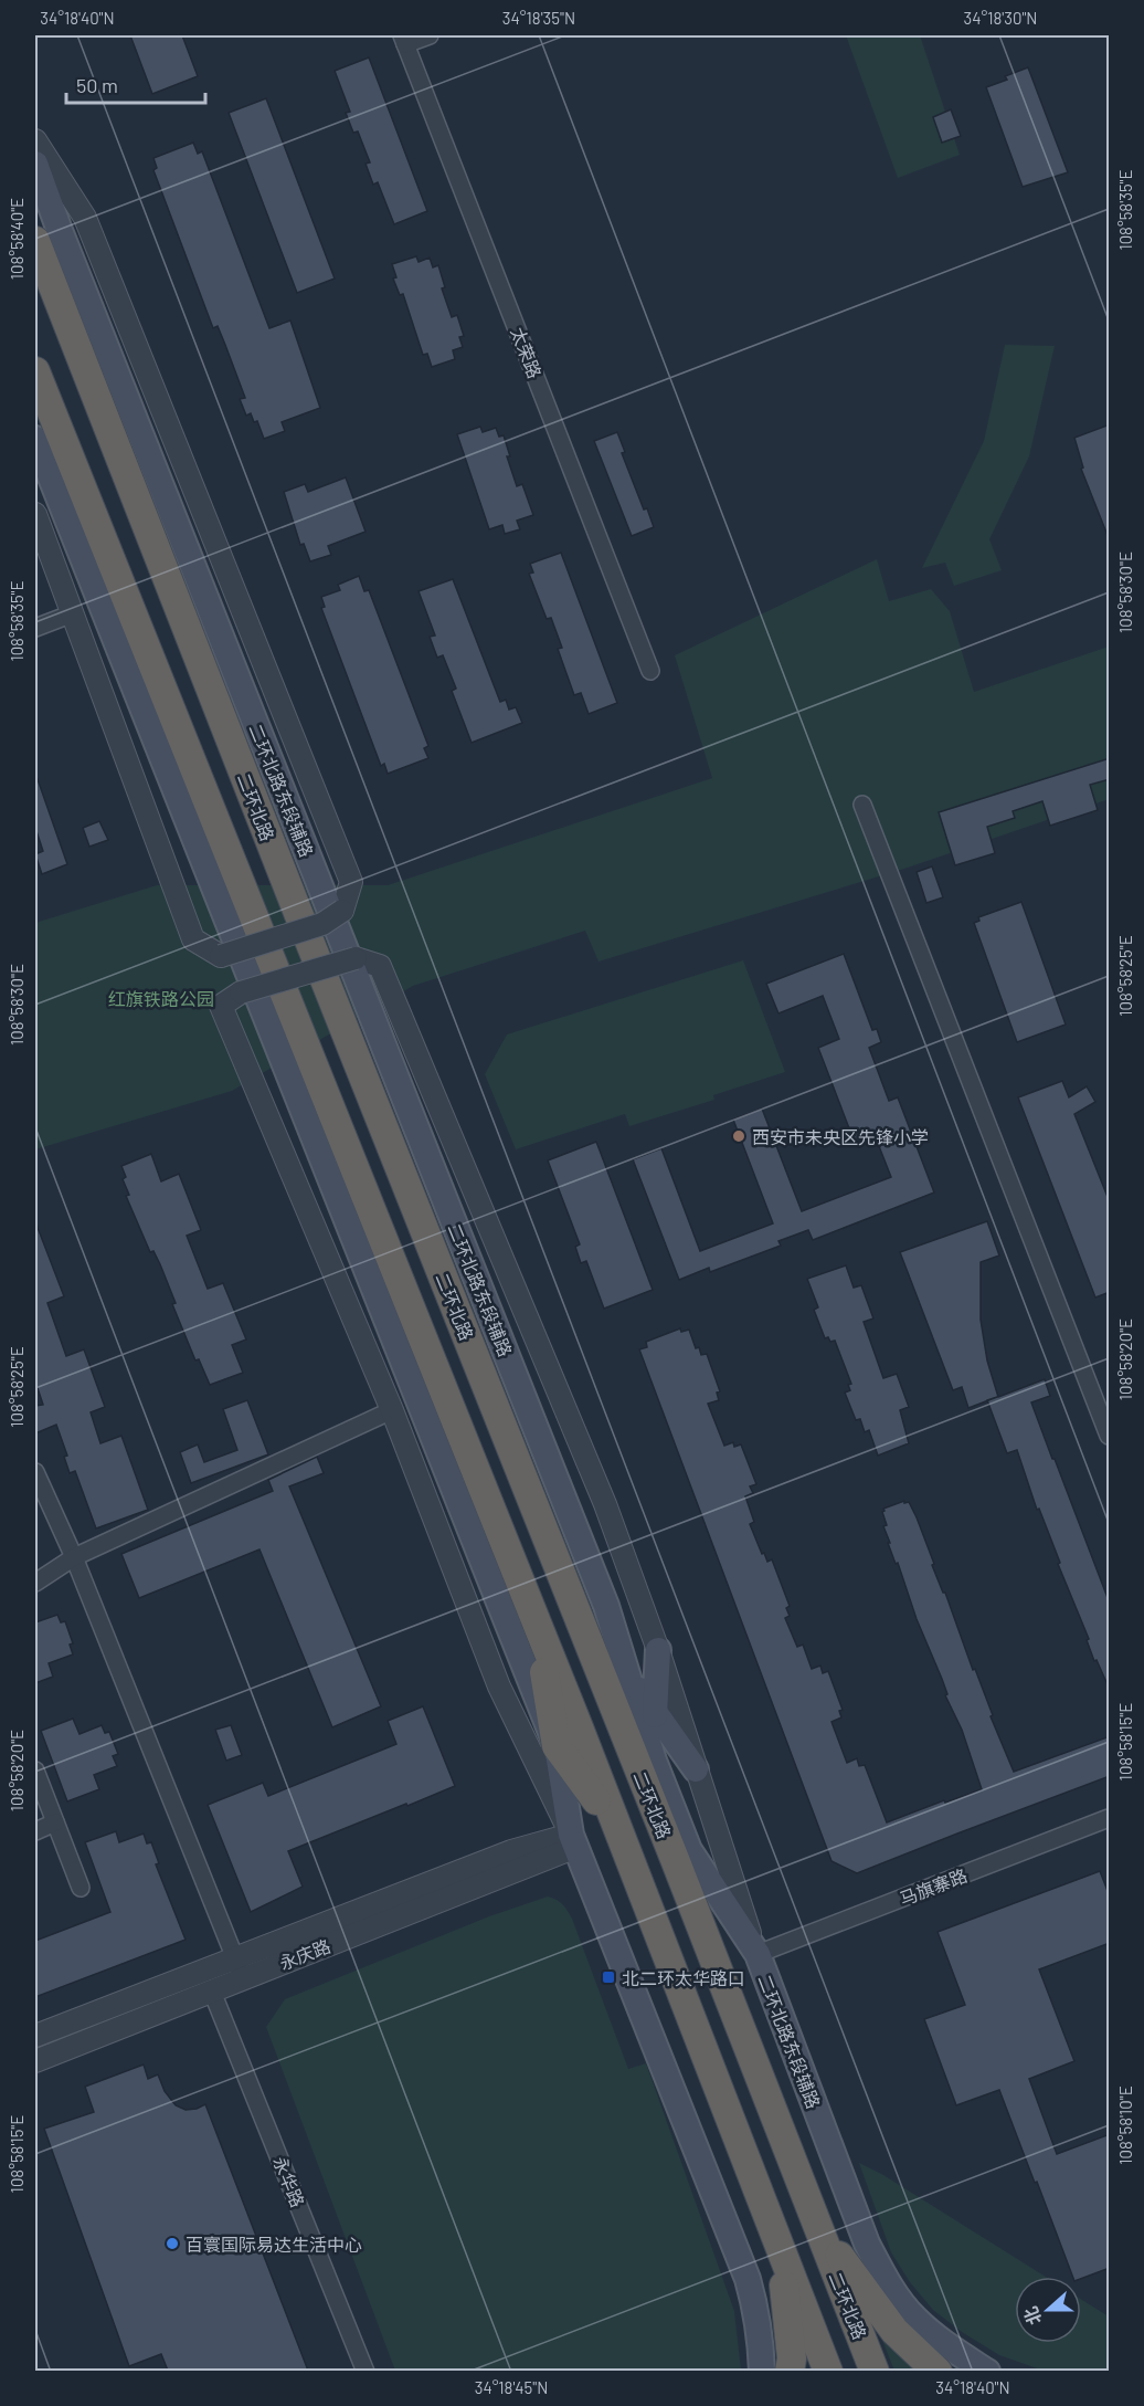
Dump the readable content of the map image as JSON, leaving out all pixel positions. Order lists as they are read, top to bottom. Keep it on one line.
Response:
{"streets":{"highway":["二环北路"],"main road":["二环北路东段辅路"],"street":["太荣路","马旗寨路","永庆路","永华路"]},"crossings":[["二环北路东段辅路","马旗寨路"],["永庆路","永华路"]],"parks":["红旗铁路公园"],"places":{"other":["西安市未央区先锋小学","百寰国际易达生活中心"],"transit":["北二环太华路口"]},"scale_bar":"50 m","north":"left","coordinates":["34°18'40\"N","34°18'35\"N","34°18'30\"N","108°58'35\"E","108°58'40\"E","108°58'30\"E","108°58'25\"E","108°58'20\"E","108°58'15\"E","108°58'10\"E","34°18'45\"N"]}
